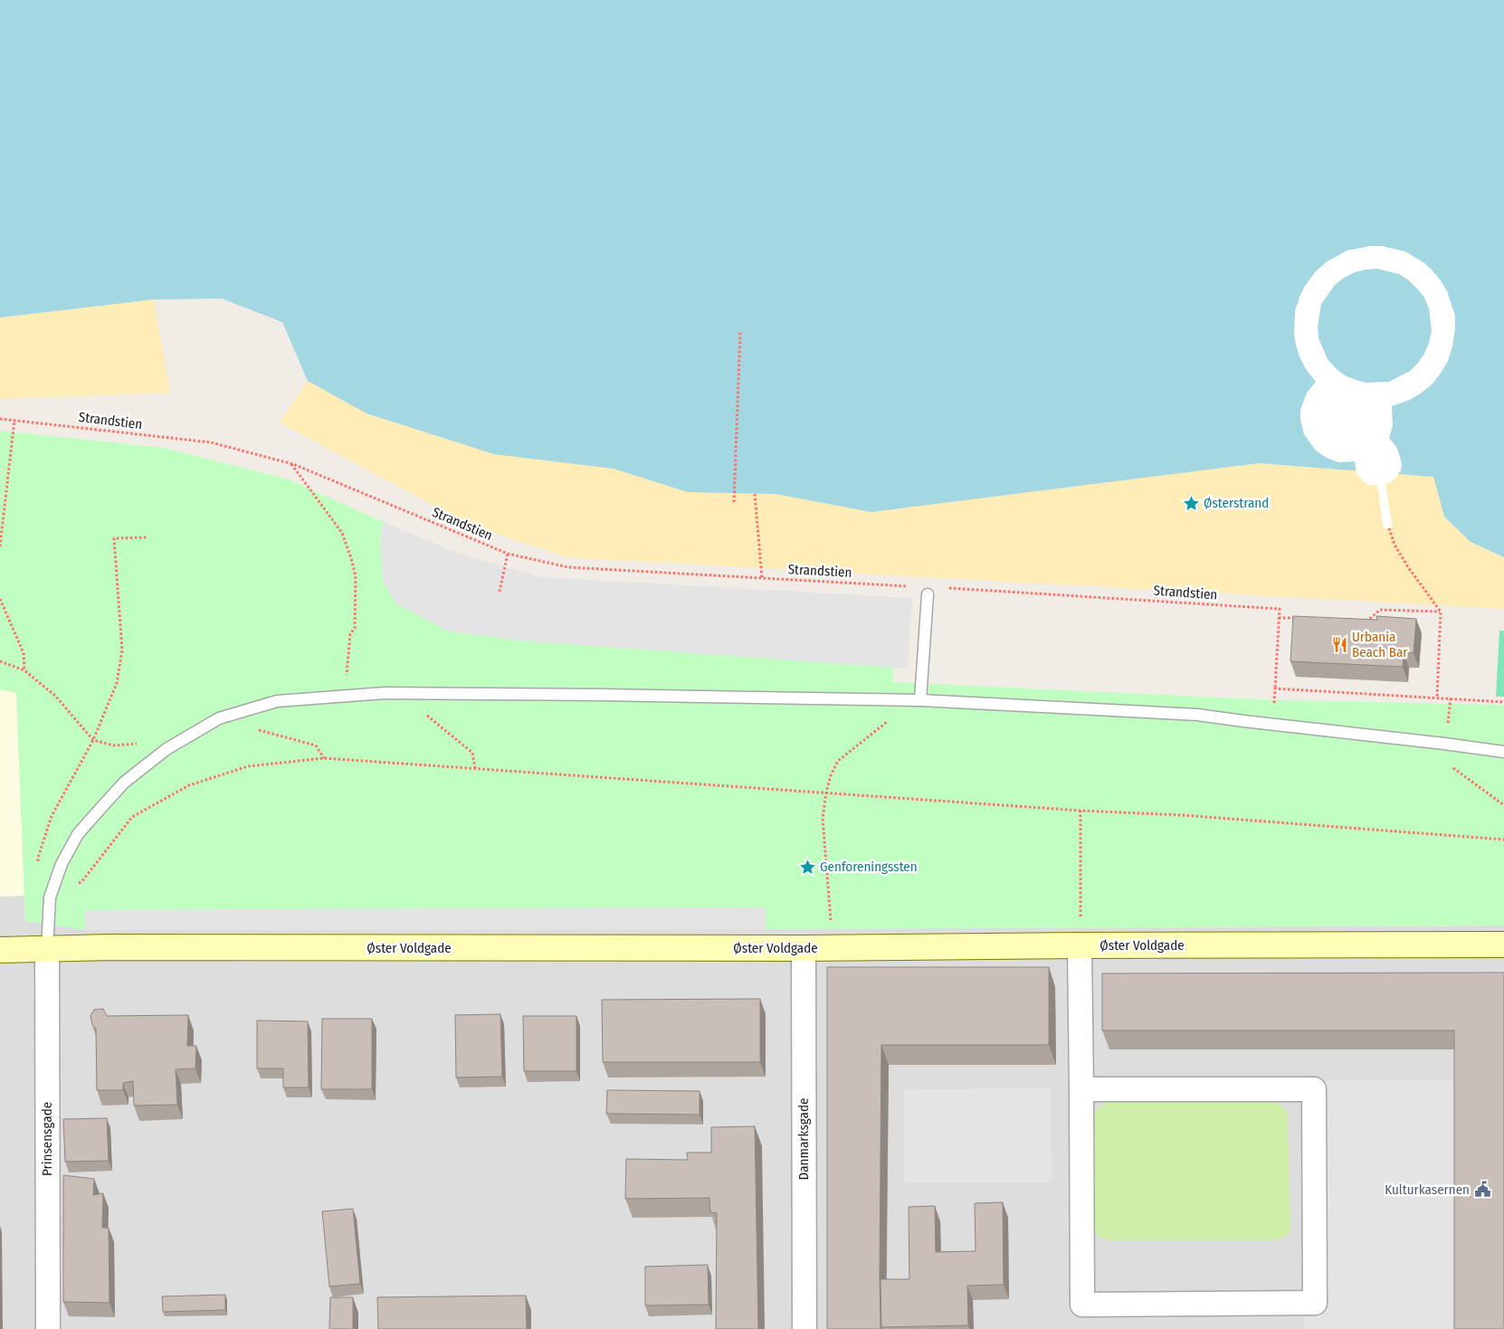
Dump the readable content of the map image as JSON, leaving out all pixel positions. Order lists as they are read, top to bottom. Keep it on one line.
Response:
{"streets":{"street":["Øster Voldgade","Prinsensgade","Danmarksgade"],"path":["Strandstien"]},"crossings":[["Øster Voldgade","Prinsensgade"],["Øster Voldgade","Danmarksgade"]],"places":{"place":["Østerstrand","Genforeningssten"],"restaurant":["Urbania Beach Bar"],"public building":["Kulturkasernen"]}}
